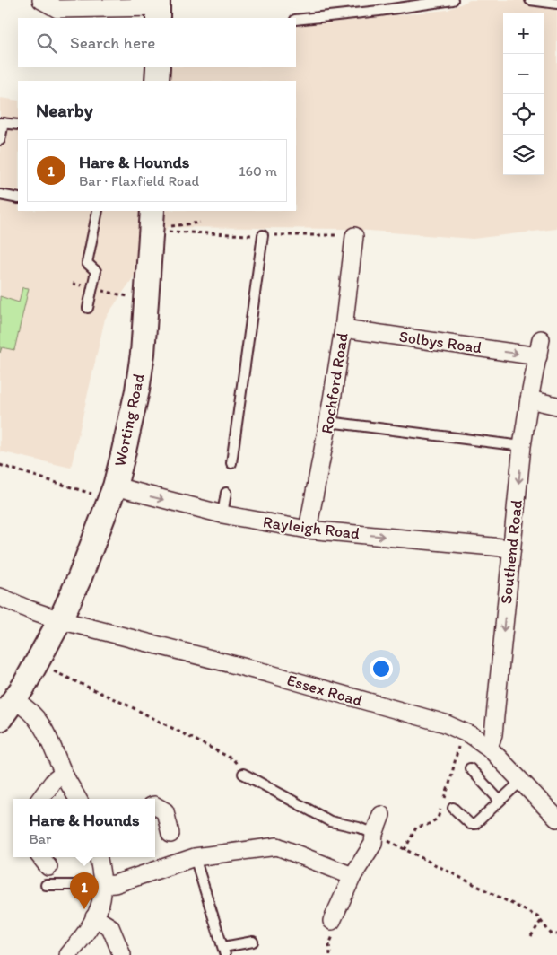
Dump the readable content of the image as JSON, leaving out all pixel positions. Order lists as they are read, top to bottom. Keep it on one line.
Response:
{"streets":{"street":["Solbys Road","Rochford Road","Worting Road","Rayleigh Road","Southend Road","Essex Road"]},"crossings":[["Solbys Road","Rochford Road"],["Solbys Road","Southend Road"],["Rochford Road","Rayleigh Road"],["Worting Road","Rayleigh Road"],["Worting Road","Essex Road"],["Rayleigh Road","Southend Road"],["Southend Road","Essex Road"]],"one_way":["Solbys Road","Rayleigh Road","Southend Road"],"page":{"map_buttons":["+","−"],"search":"Search here","heading":"Nearby","list":[{"mark":"1","name":"Hare & Hounds","note":"Bar · Flaxfield Road","value":"160 m"}],"popup":["Hare & Hounds","Bar"],"pins":"1"}}
